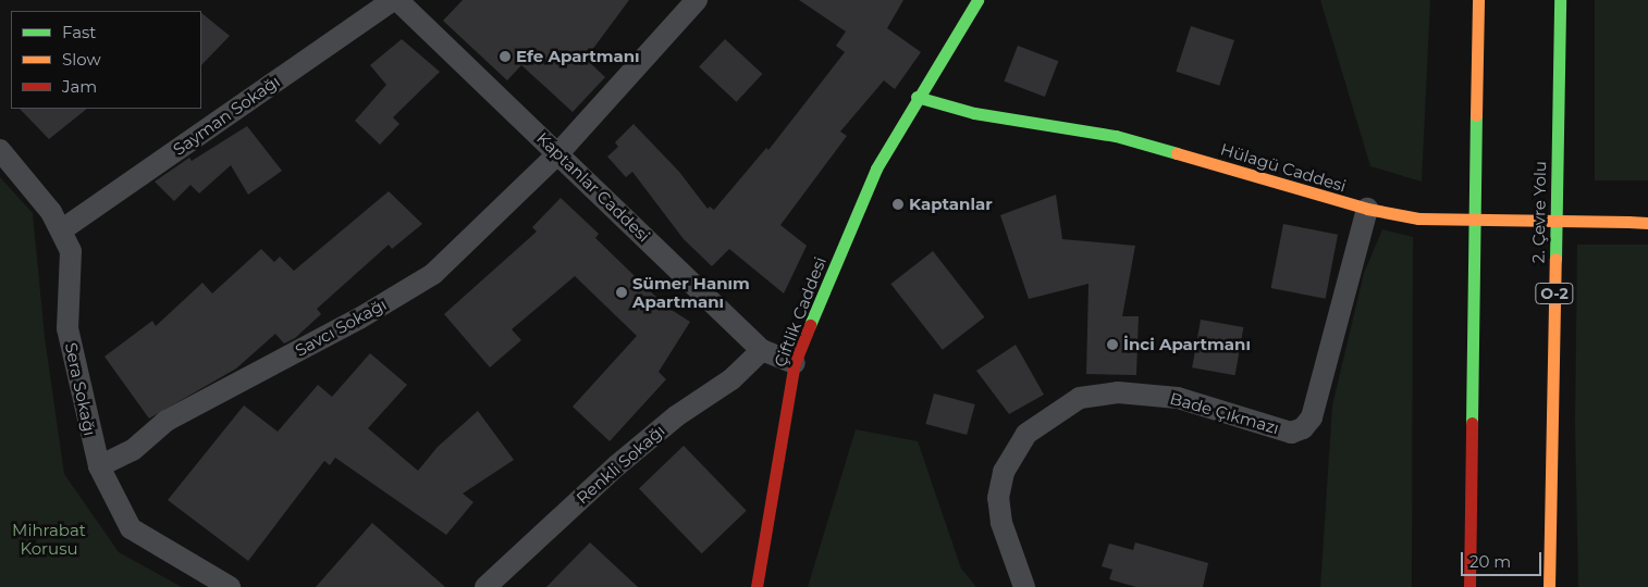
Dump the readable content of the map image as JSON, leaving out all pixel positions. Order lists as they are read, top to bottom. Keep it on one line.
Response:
{"streets":{"main road":["Hülagü Caddesi","2. Çevre Yolu","O-2","Çiftlik Caddesi"],"street":["Sayman Sokağı","Kaptanlar Caddesi","Savcı Sokağı","Sera Sokağı","Bade Çıkmazı","Renkli Sokağı"]},"crossings":[["Sayman Sokağı","Sera Sokağı"],["Hülagü Caddesi","Çiftlik Caddesi"],["Hülagü Caddesi","Bade Çıkmazı"],["Kaptanlar Caddesi","Çiftlik Caddesi"],["Kaptanlar Caddesi","Savcı Sokağı"],["Kaptanlar Caddesi","Renkli Sokağı"],["Savcı Sokağı","Sera Sokağı"]],"parks":["Mihrabat Korusu"],"places":["Efe Apartmanı","Kaptanlar","Sümer Hanım Apartmanı","İnci Apartmanı"],"legend":["Fast","Slow","Jam"],"scale_bar":"20 m"}
